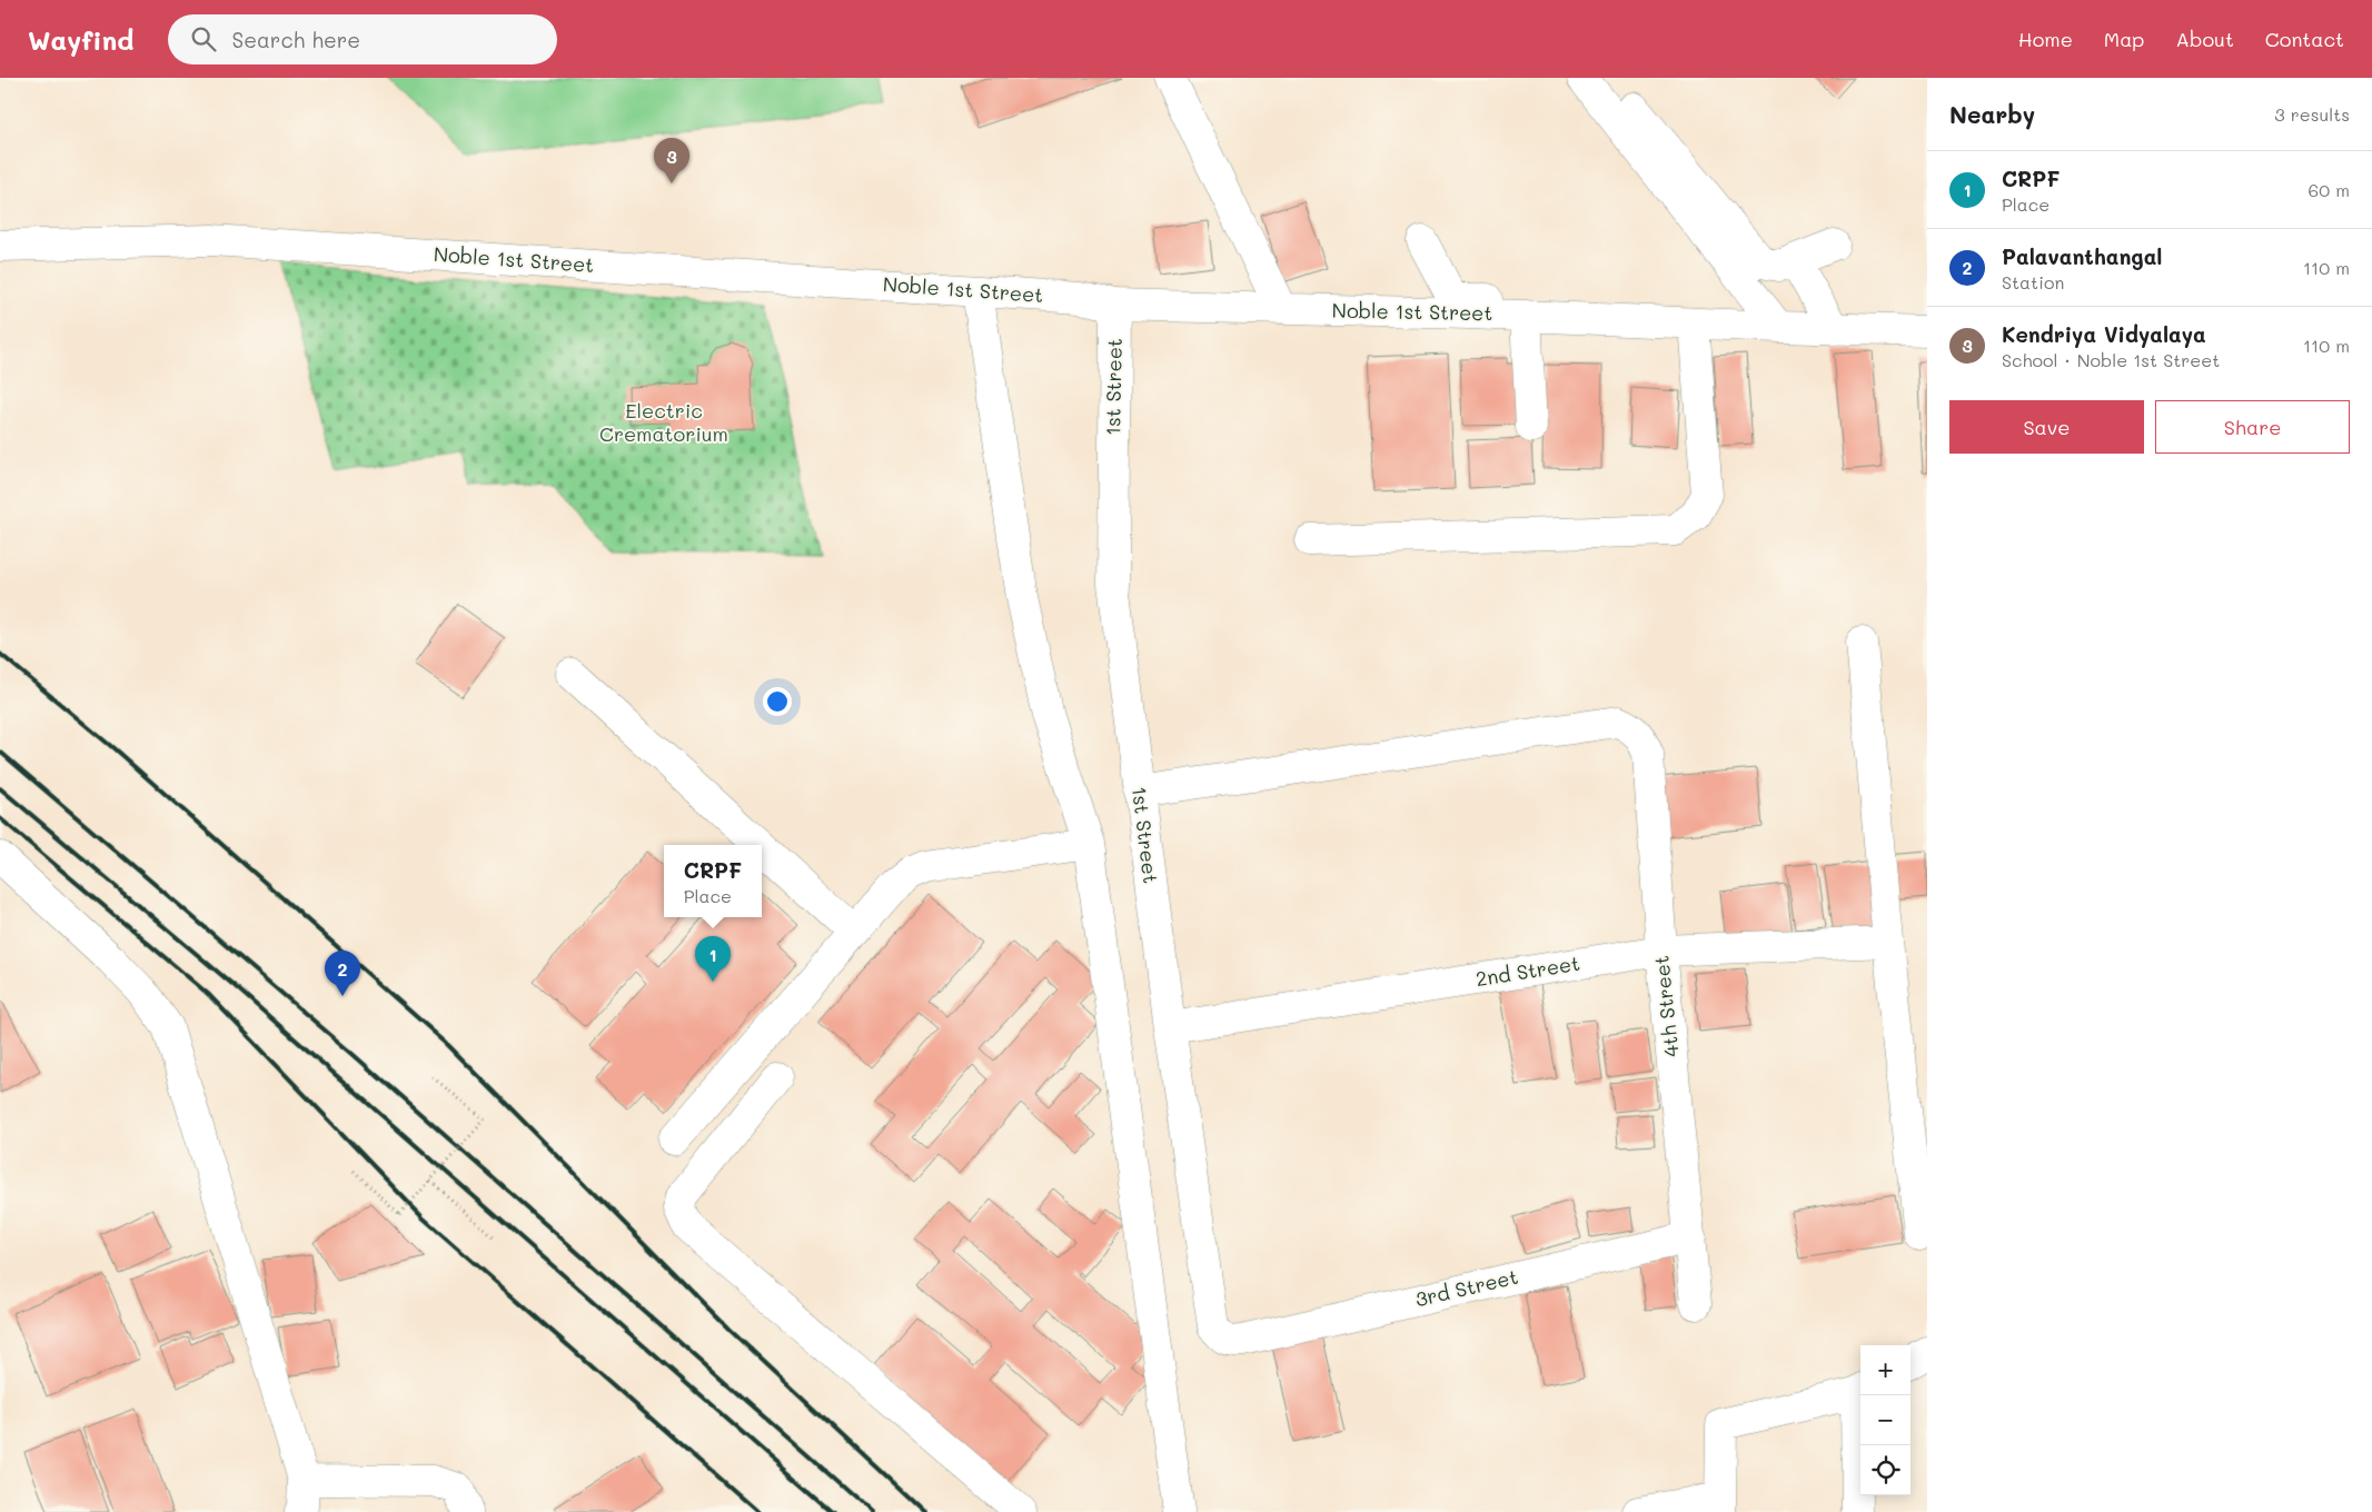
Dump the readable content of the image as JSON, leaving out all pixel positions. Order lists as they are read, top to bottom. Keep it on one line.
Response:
{"streets":{"street":["Noble 1st Street","1st Street","2nd Street","4th Street","3rd Street"]},"crossings":[["Noble 1st Street","1st Street"],["1st Street","2nd Street"],["1st Street","4th Street"],["1st Street","3rd Street"],["2nd Street","4th Street"],["4th Street","3rd Street"]],"parks":["Electric Crematorium"],"page":{"header":"Wayfind","search":"Search here","nav":["Home","Map","About","Contact"],"heading":["Nearby","3 results"],"pins":["3","1","2"],"list":[{"mark":"1","name":"CRPF","note":"Place","value":"60 m"},{"mark":"2","name":"Palavanthangal","note":"Station","value":"110 m"},{"mark":"3","name":"Kendriya Vidyalaya","note":"School · Noble 1st Street","value":"110 m"}],"buttons":["Save","Share"],"popup":["CRPF","Place"],"map_buttons":["+","−"]}}
